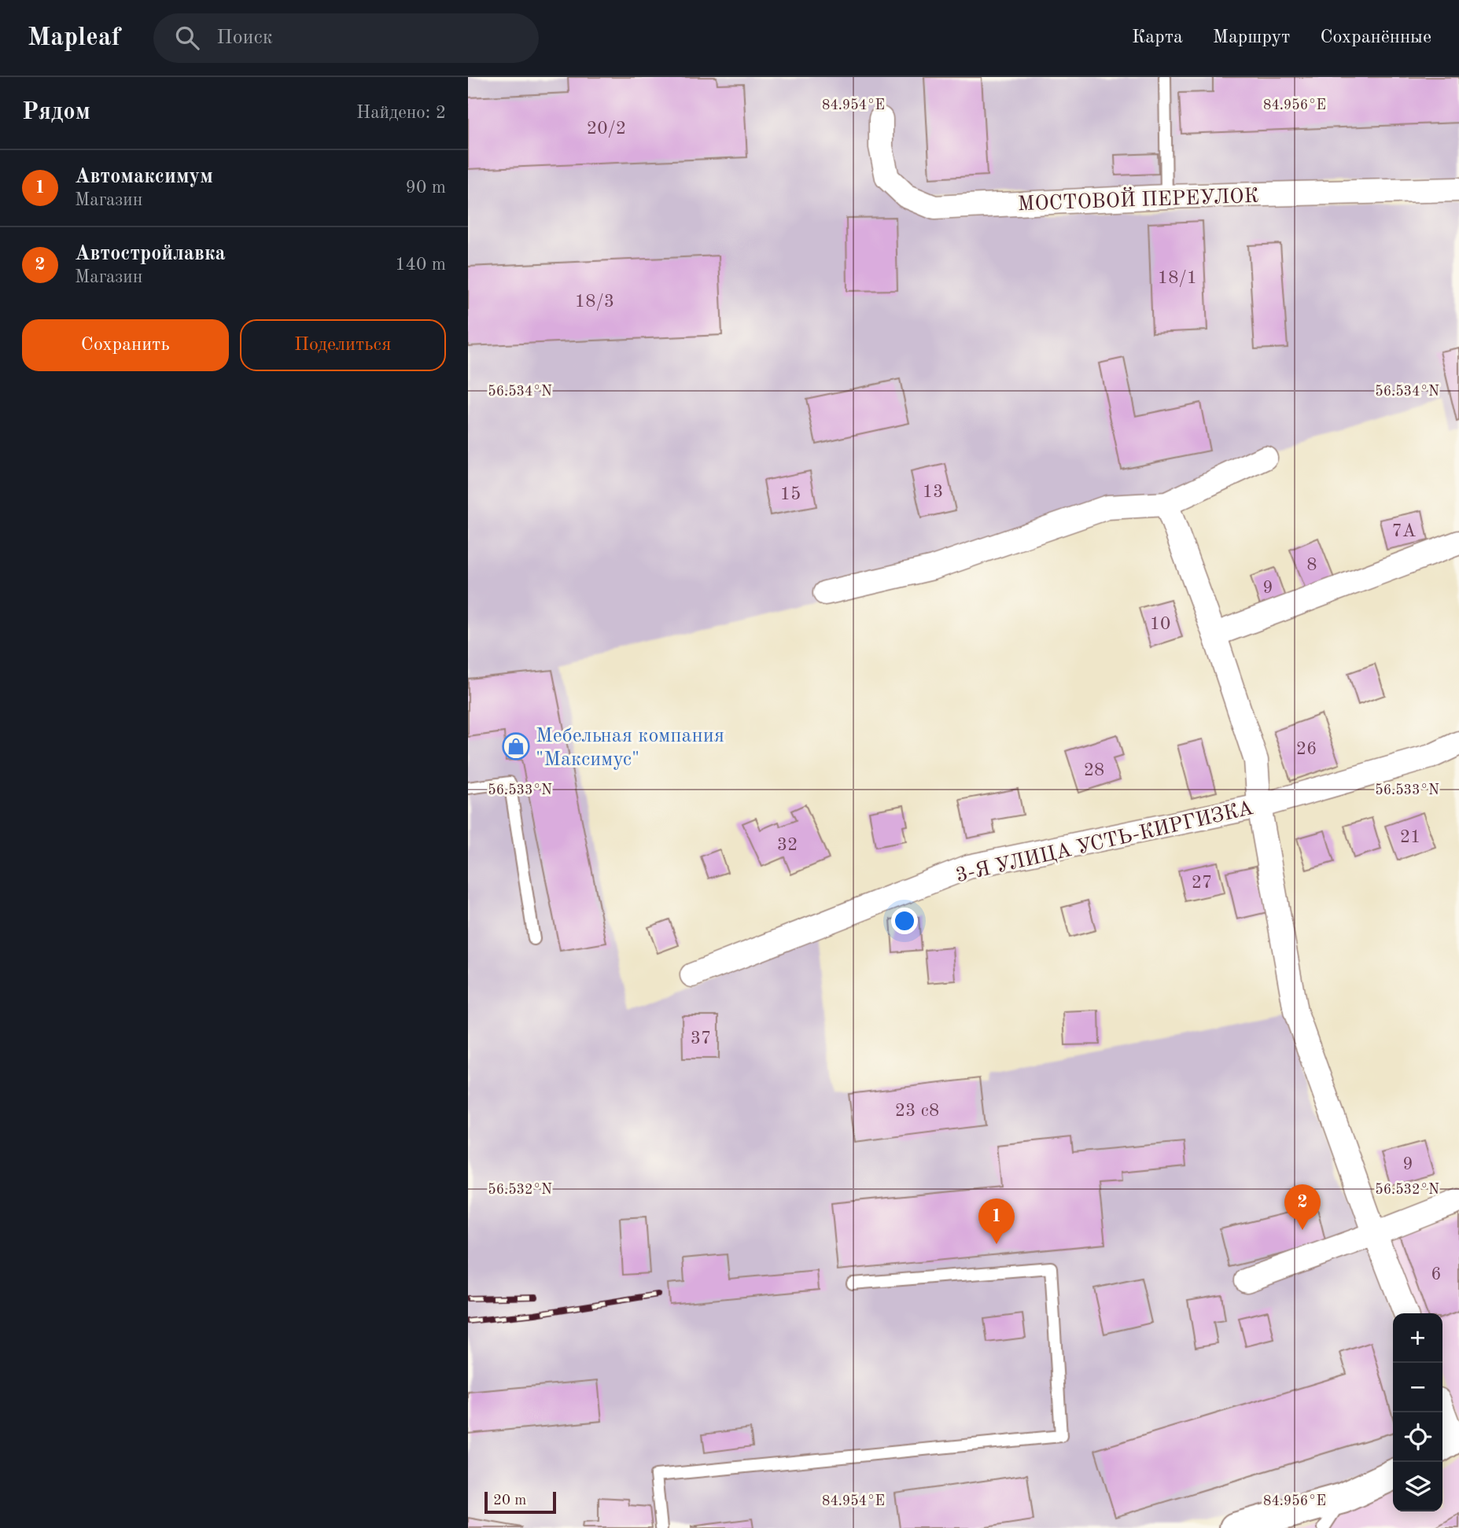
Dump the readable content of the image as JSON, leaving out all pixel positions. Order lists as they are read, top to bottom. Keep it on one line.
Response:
{"streets":{"street":["МОСТОВОЙ ПЕРЕУЛОК","3-Я УЛИЦА УСТЬ-КИРГИЗКА"]},"places":{"shop":["Мебельная компания \"Максимус\""]},"house_numbers":["20/2","18/1","18/3","13","15","7А","8","9","10","26","28","21","32","27","37","23 с8","9","6"],"scale_bar":"20 m","page":{"header":"Mapleaf","search":"Поиск","nav":["Карта","Маршрут","Сохранённые"],"heading":["Рядом","Найдено: 2"],"list":[{"mark":"1","name":"Автомаксимум","note":"Магазин","value":"90 m"},{"mark":"2","name":"Автостройлавка","note":"Магазин","value":"140 m"}],"buttons":["Сохранить","Поделиться"],"pins":["2","1"],"map_buttons":["+","−"],"scale":"20 m"},"coordinates":["84.954°E","84.956°E","56.534°N","56.533°N","56.532°N"]}
